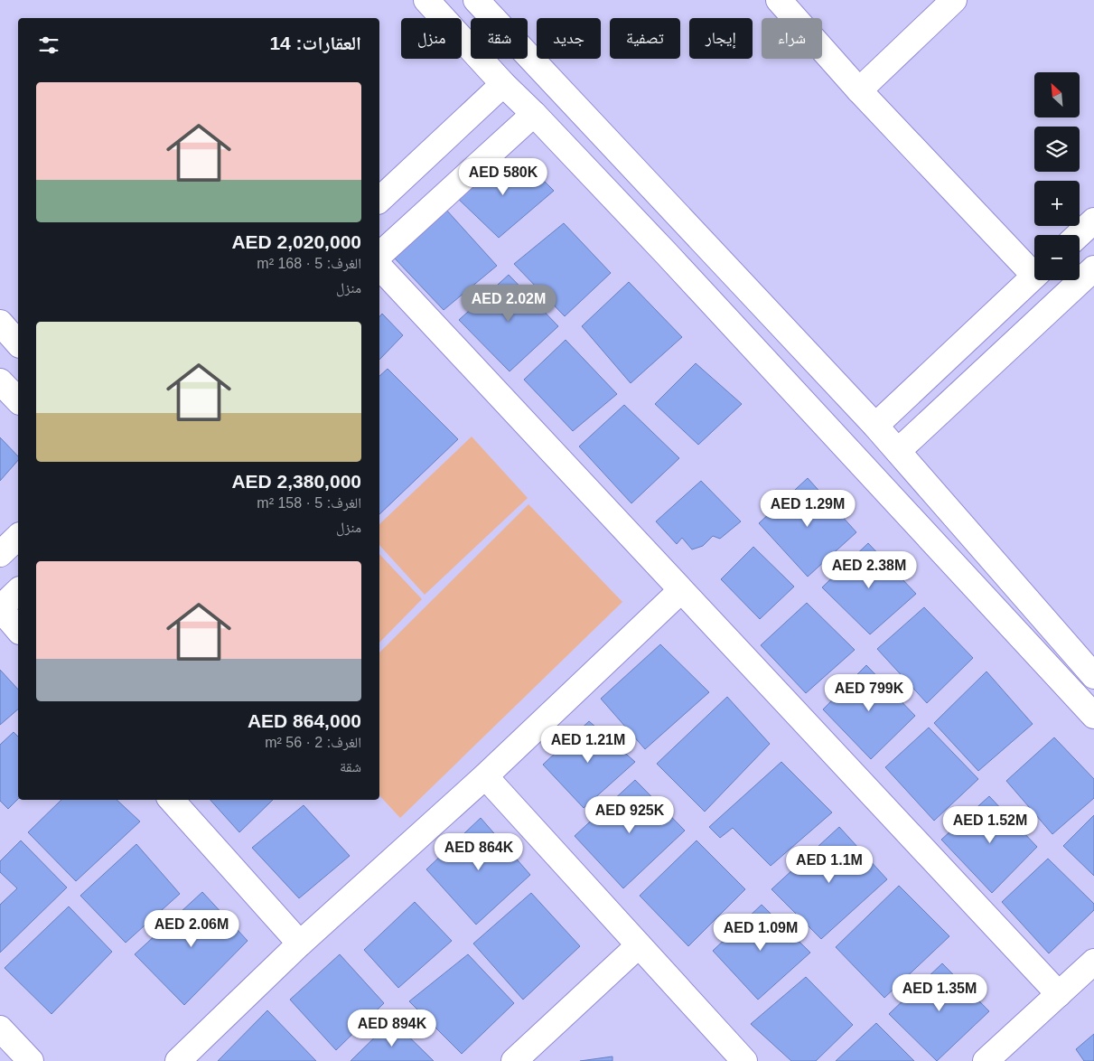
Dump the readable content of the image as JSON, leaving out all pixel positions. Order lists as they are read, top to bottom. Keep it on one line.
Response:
{"north":"top left","page":{"chip":["شراء","إيجار","تصفية","جديد","شقة","منزل"],"heading":"العقارات: 14","map_buttons":["+","−"],"list":[{"name":"AED 2,020,000","note":"الغرف: 5 · 168 m² · منزل"},{"name":"AED 2,380,000","note":"الغرف: 5 · 158 m² · منزل"},{"name":"AED 864,000","note":"الغرف: 2 · 56 m² · شقة"}],"price":["AED 580K","AED 2.02M","AED 1.29M","AED 2.38M","AED 799K","AED 1.21M","AED 925K","AED 1.52M","AED 864K","AED 1.1M","AED 2.06M","AED 1.09M","AED 1.35M","AED 894K"]}}
